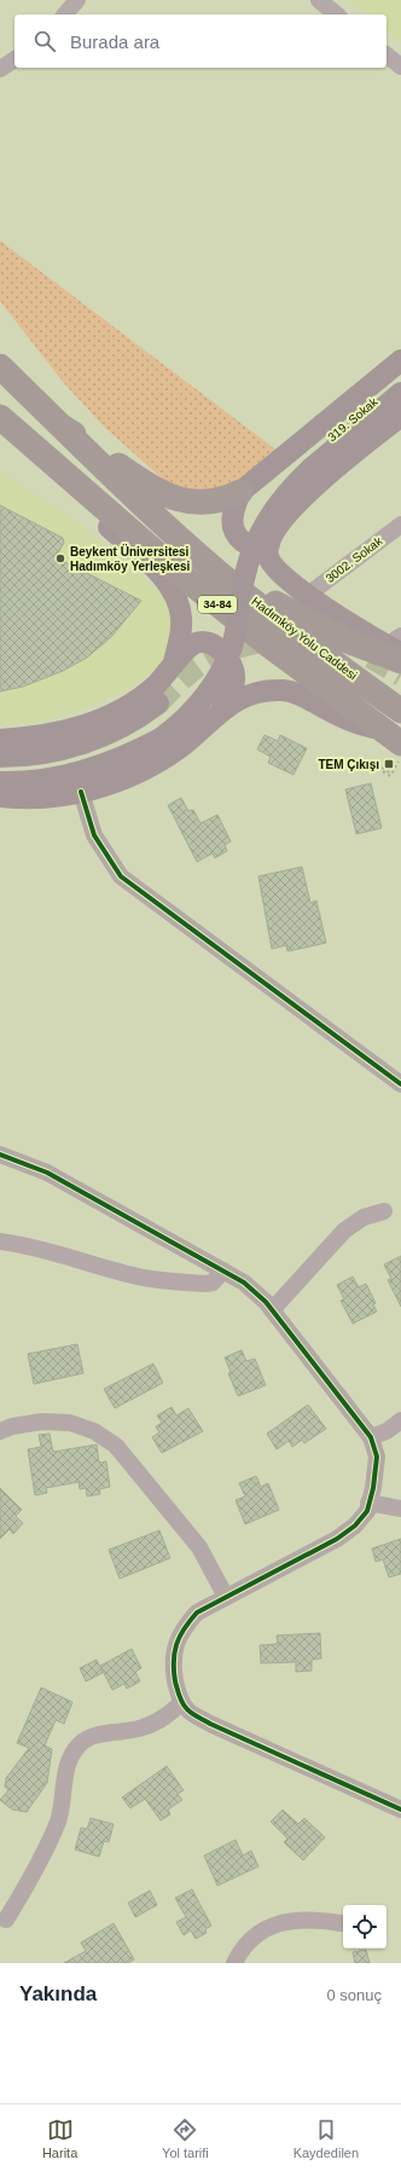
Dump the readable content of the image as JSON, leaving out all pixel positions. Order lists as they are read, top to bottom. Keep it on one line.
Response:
{"streets":{"highway":["34-84","Hadımköy Yolu Caddesi"],"main road":["319. Sokak"],"street":["3002. Sokak"]},"places":{"other":["Beykent Üniversitesi Hadımköy Yerleşkesi"],"transit":["TEM Çıkışı"]},"page":{"search":"Burada ara","heading":["Yakında","0 sonuç"],"nav":["Harita","Yol tarifi","Kaydedilen"]}}
